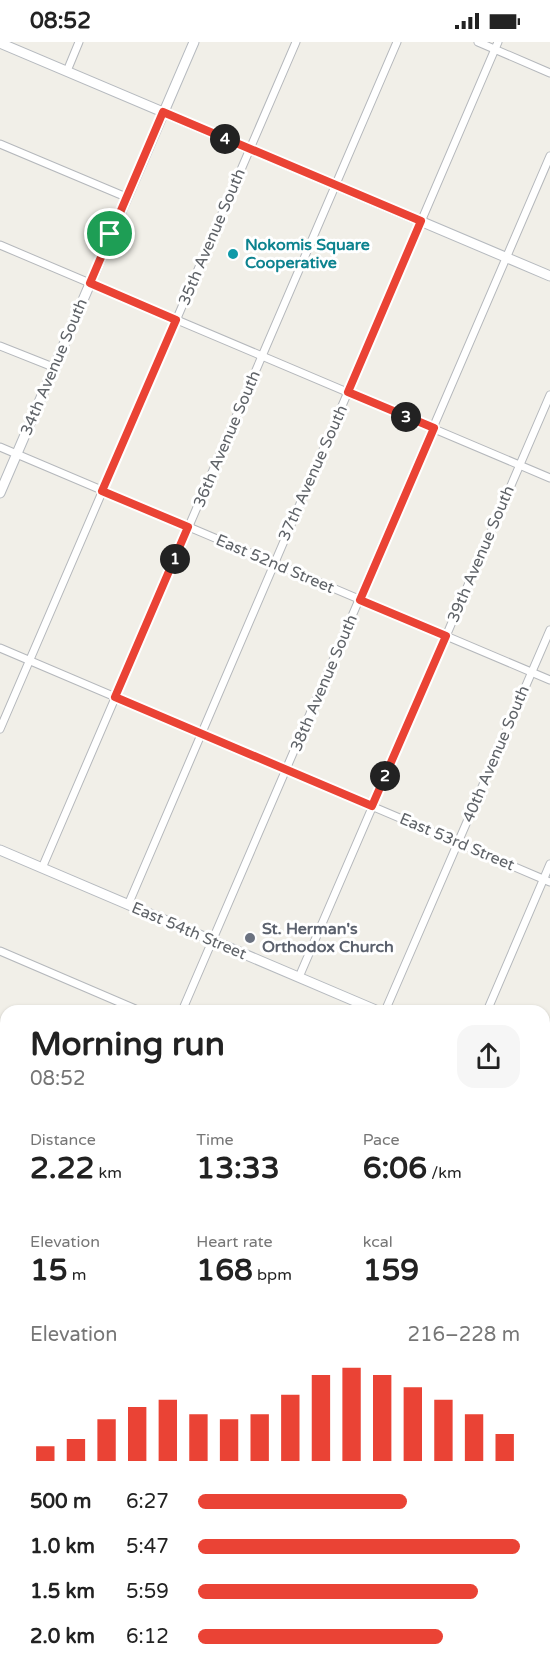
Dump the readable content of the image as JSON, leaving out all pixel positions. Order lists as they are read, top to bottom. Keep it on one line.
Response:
{"streets":{"street":["35th Avenue South","34th Avenue South","36th Avenue South","37th Avenue South","39th Avenue South","East 52nd Street","38th Avenue South","40th Avenue South","East 53rd Street","East 54th Street"]},"crossings":[["35th Avenue South","East 52nd Street"],["35th Avenue South","East 53rd Street"],["34th Avenue South","East 52nd Street"],["36th Avenue South","East 52nd Street"],["36th Avenue South","East 53rd Street"],["36th Avenue South","East 54th Street"],["37th Avenue South","East 52nd Street"],["37th Avenue South","East 53rd Street"],["37th Avenue South","East 54th Street"],["39th Avenue South","East 52nd Street"],["39th Avenue South","East 53rd Street"],["39th Avenue South","East 54th Street"],["East 52nd Street","38th Avenue South"],["East 52nd Street","40th Avenue South"],["38th Avenue South","East 53rd Street"],["38th Avenue South","East 54th Street"],["40th Avenue South","East 53rd Street"]],"places":["Nokomis Square Cooperative","St. Herman's Orthodox Church"],"page":{"status":"08:52","pins":["4","3","1","2"],"heading":["Morning run","08:52"],"stats":[["Distance","2.22 km"],["Time","13:33"],["Pace","6:06 /km"],["Elevation","15 m"],["Heart rate","168 bpm"],["kcal","159"]],"chart":["Elevation","216–228 m"],"list":[{"name":"500 m","note":"6:27"},{"name":"1.0 km","note":"5:47"},{"name":"1.5 km","note":"5:59"},{"name":"2.0 km","note":"6:12"}]}}
